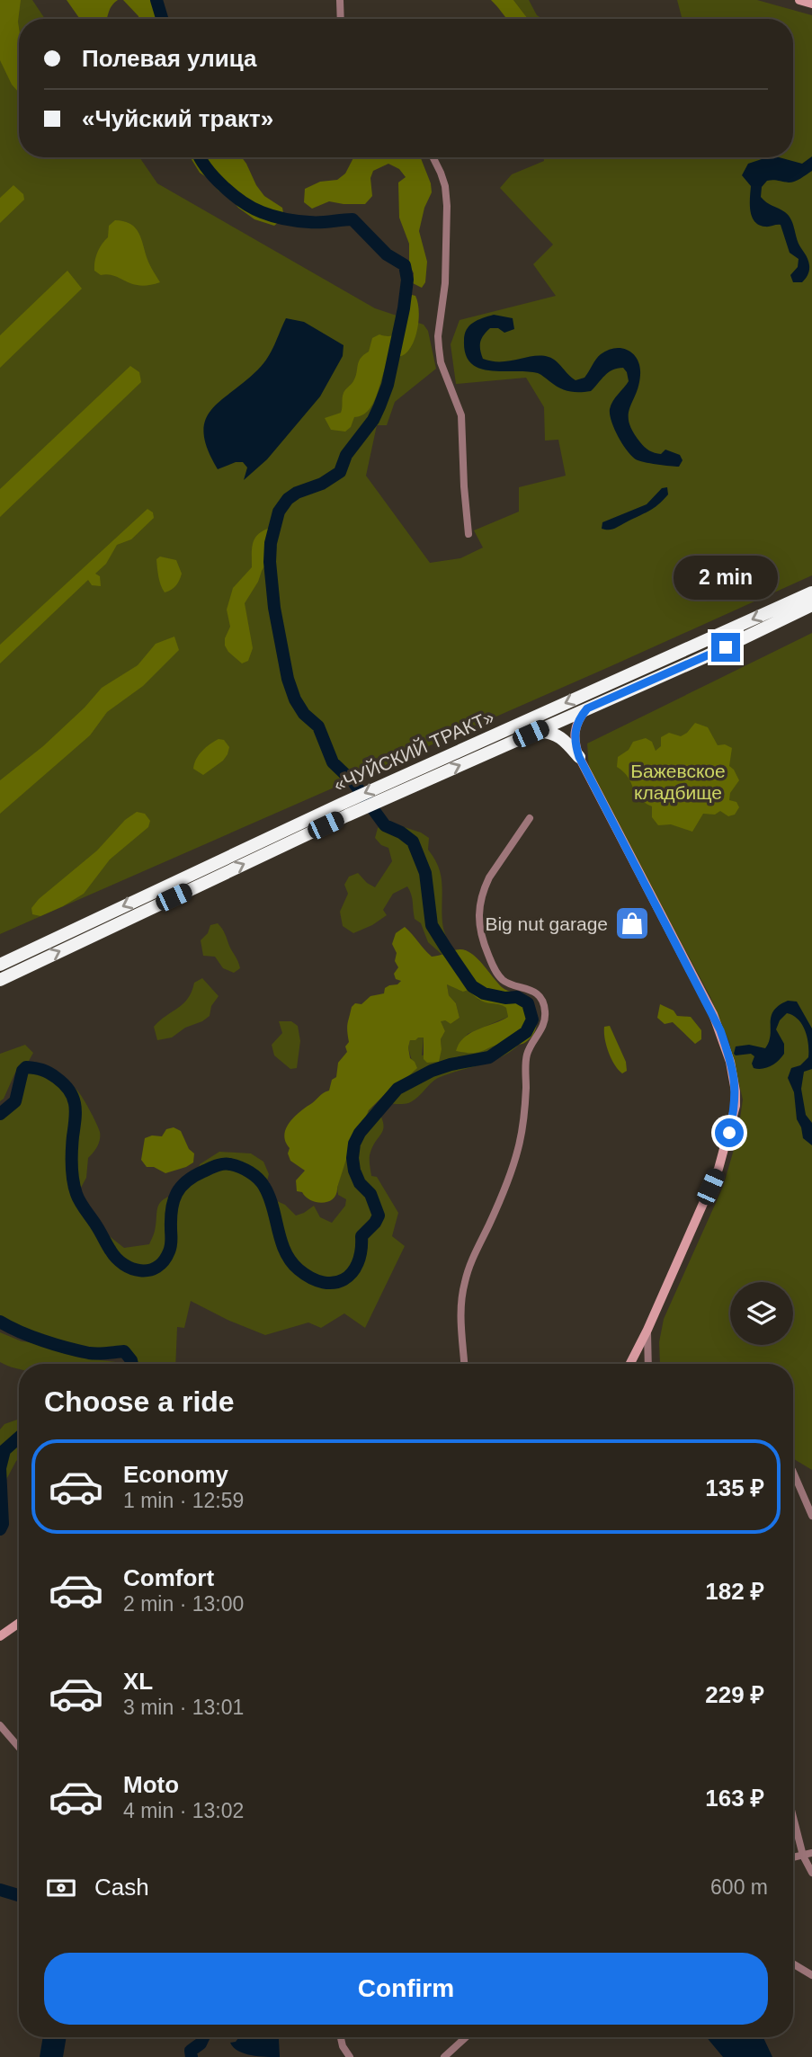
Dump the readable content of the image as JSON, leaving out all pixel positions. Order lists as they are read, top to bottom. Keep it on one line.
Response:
{"streets":{"highway":["«ЧУЙСКИЙ ТРАКТ»"]},"parks":["Бажевское кладбище"],"places":{"shop":["Big nut garage"]},"page":{"banner":["Полевая улица","«Чуйский тракт»"],"bubble":"2 min","heading":"Choose a ride","list":[{"name":"Economy","note":"1 min · 12:59","value":"135 ₽"},{"name":"Comfort","note":"2 min · 13:00","value":"182 ₽"},{"name":"XL","note":"3 min · 13:01","value":"229 ₽"},{"name":"Moto","note":"4 min · 13:02","value":"163 ₽"}],"pay":["Cash","600 m"],"buttons":"Confirm"}}
